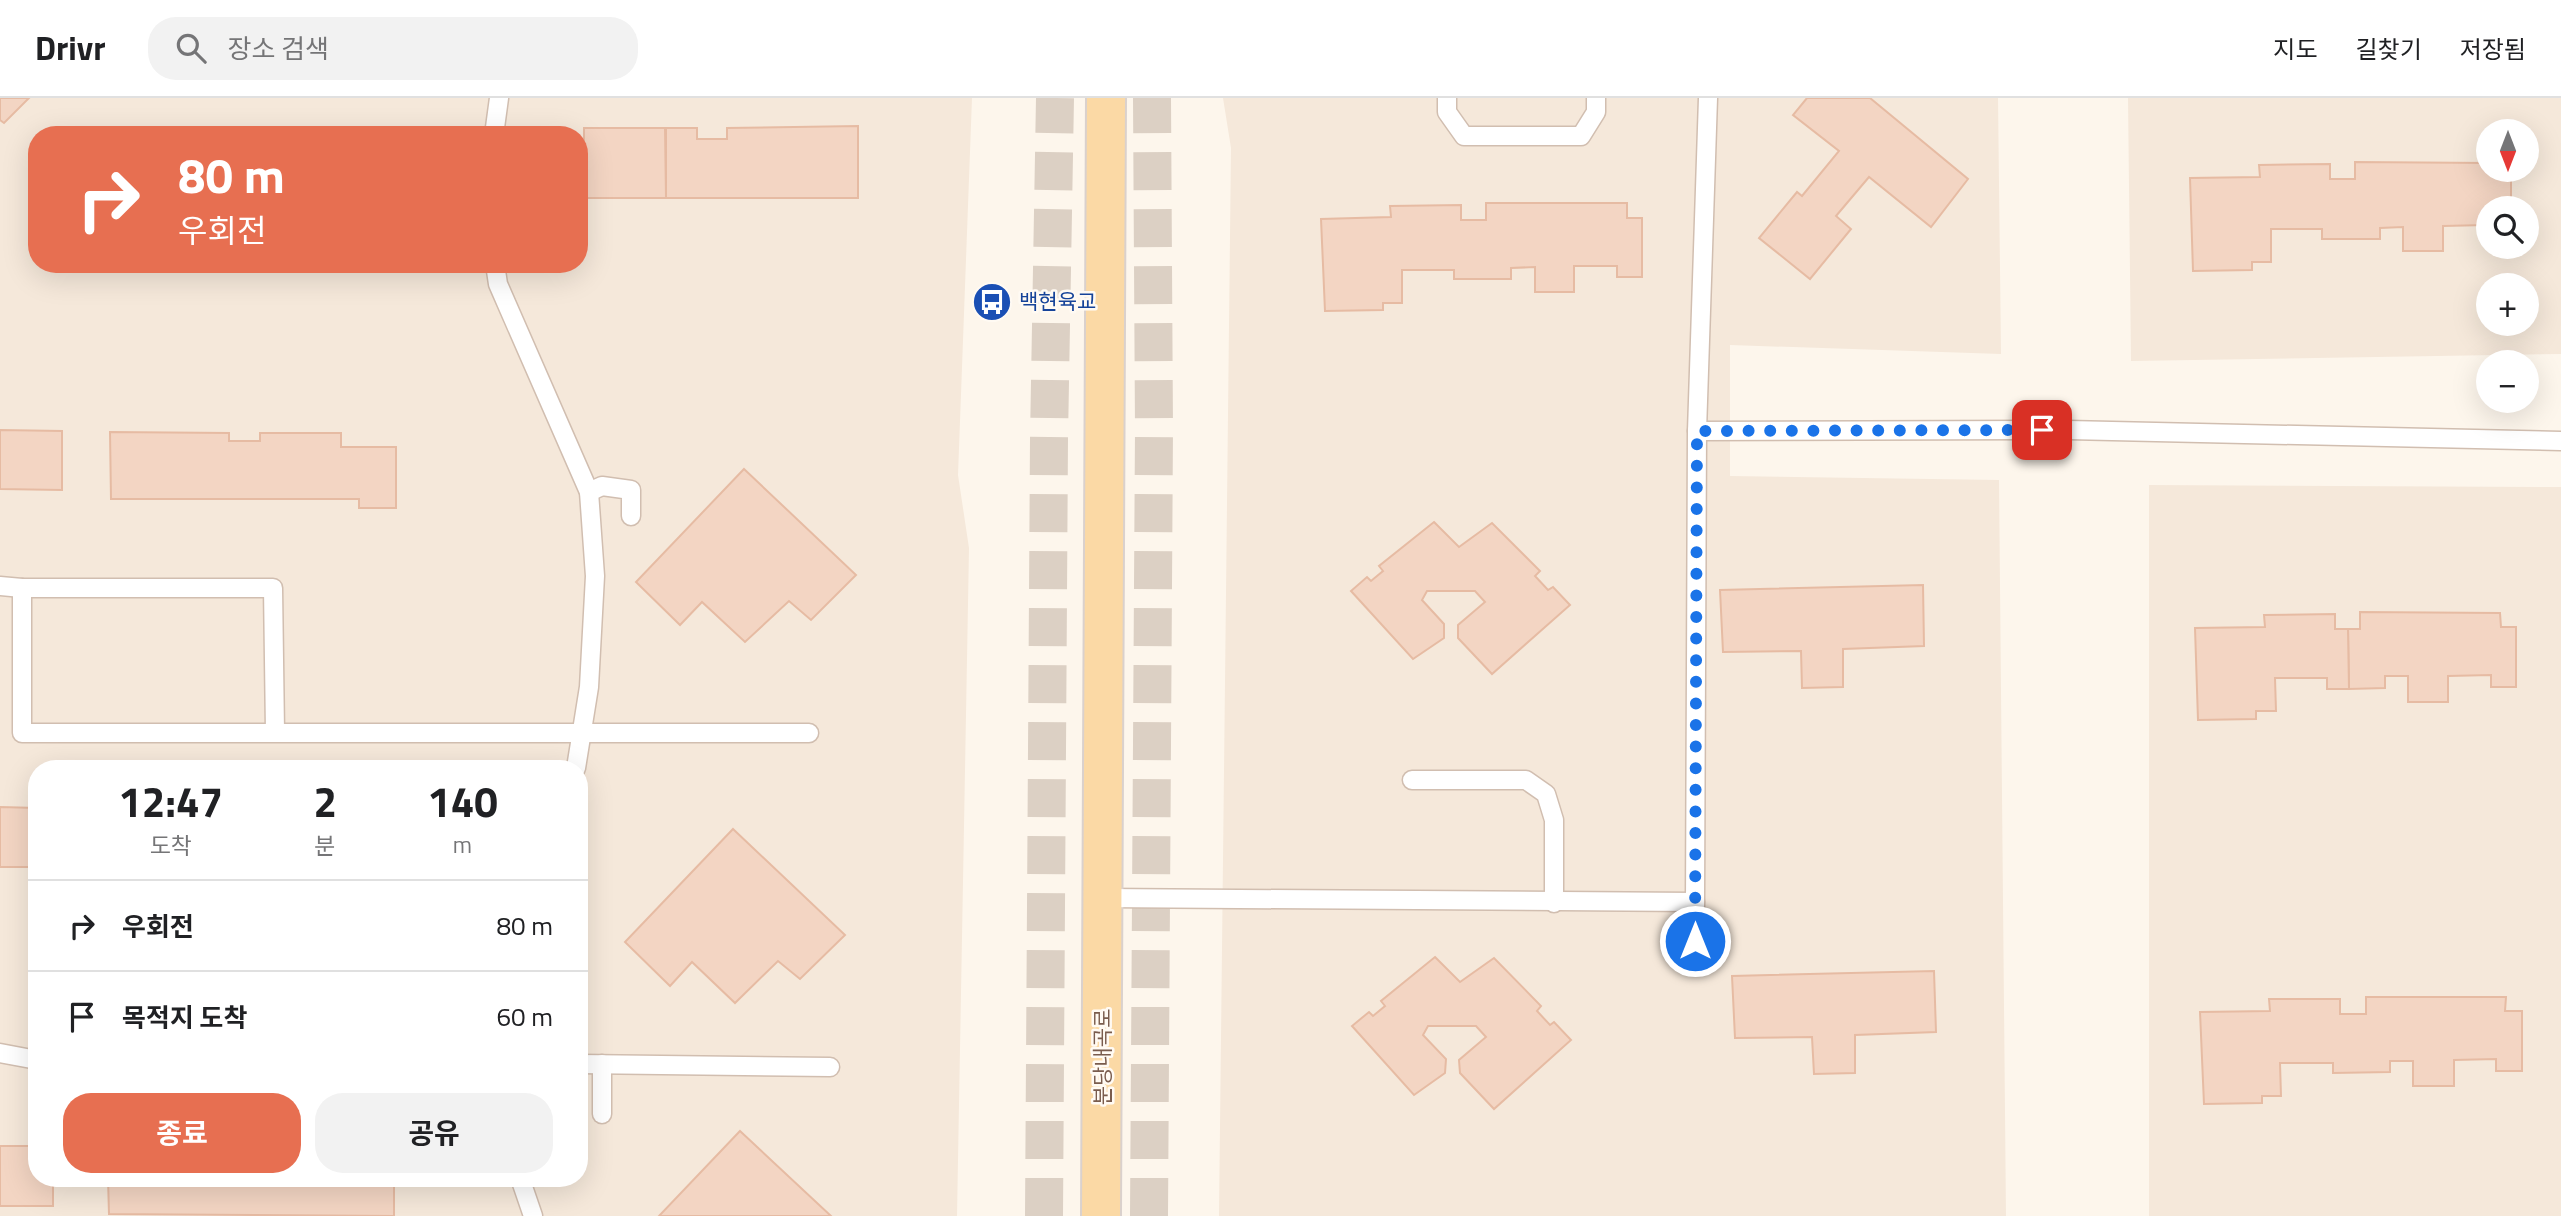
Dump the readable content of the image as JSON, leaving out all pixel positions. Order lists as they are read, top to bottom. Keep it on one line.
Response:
{"streets":{"main road":["분당내곡로"]},"places":{"bus stop":["백현육교"]},"north":"bottom","page":{"header":"Drivr","search":"장소 검색","nav":["지도","길찾기","저장됨"],"map_buttons":["+","−"],"turn":["80 m","우회전"],"eta":["12:47","도착","2","분","140","m"],"list":[{"name":"우회전","value":"80 m"},{"name":"목적지 도착","value":"60 m"}],"buttons":["종료","공유"]}}
